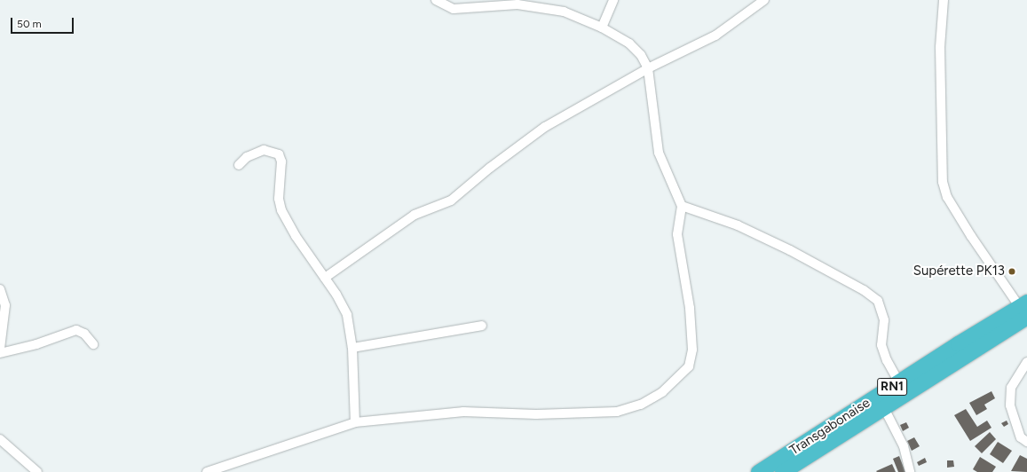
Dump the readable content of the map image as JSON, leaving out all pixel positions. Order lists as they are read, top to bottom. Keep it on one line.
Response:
{"streets":{"highway":["RN1","Transgabonaise"]},"places":["Supérette PK13"],"scale_bar":"50 m"}
